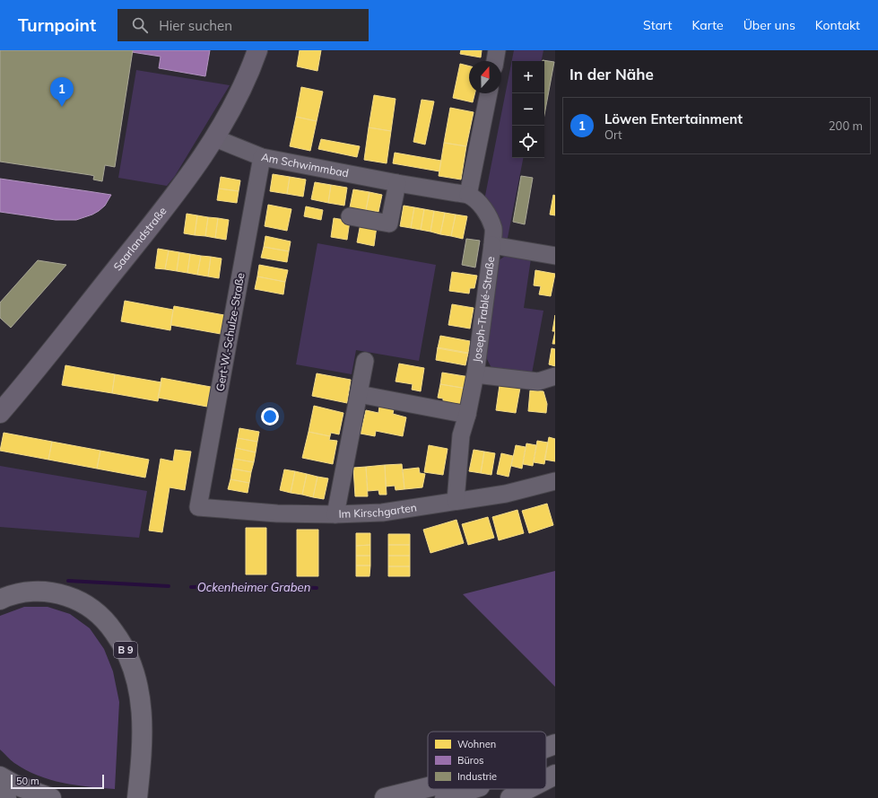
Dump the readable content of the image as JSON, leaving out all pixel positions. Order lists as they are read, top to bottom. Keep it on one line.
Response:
{"streets":{"highway":["B 9"],"main road":["Saarlandstraße"],"street":["Am Schwimmbad","Joseph-Trablé-Straße","Gert-W.-Schulze-Straße","Im Kirschgarten"]},"crossings":[["Am Schwimmbad","Saarlandstraße"],["Am Schwimmbad","Joseph-Trablé-Straße"],["Am Schwimmbad","Gert-W.-Schulze-Straße"],["Joseph-Trablé-Straße","Im Kirschgarten"],["Gert-W.-Schulze-Straße","Im Kirschgarten"]],"water":["Ockenheimer Graben"],"legend":["Wohnen","Büros","Industrie"],"scale_bar":"50 m","north":"top","page":{"header":"Turnpoint","search":"Hier suchen","nav":["Start","Karte","Über uns","Kontakt"],"heading":"In der Nähe","map_buttons":["+","−"],"pins":"1","list":[{"mark":"1","name":"Löwen Entertainment","note":"Ort","value":"200 m"}],"scale":"50 m"}}
